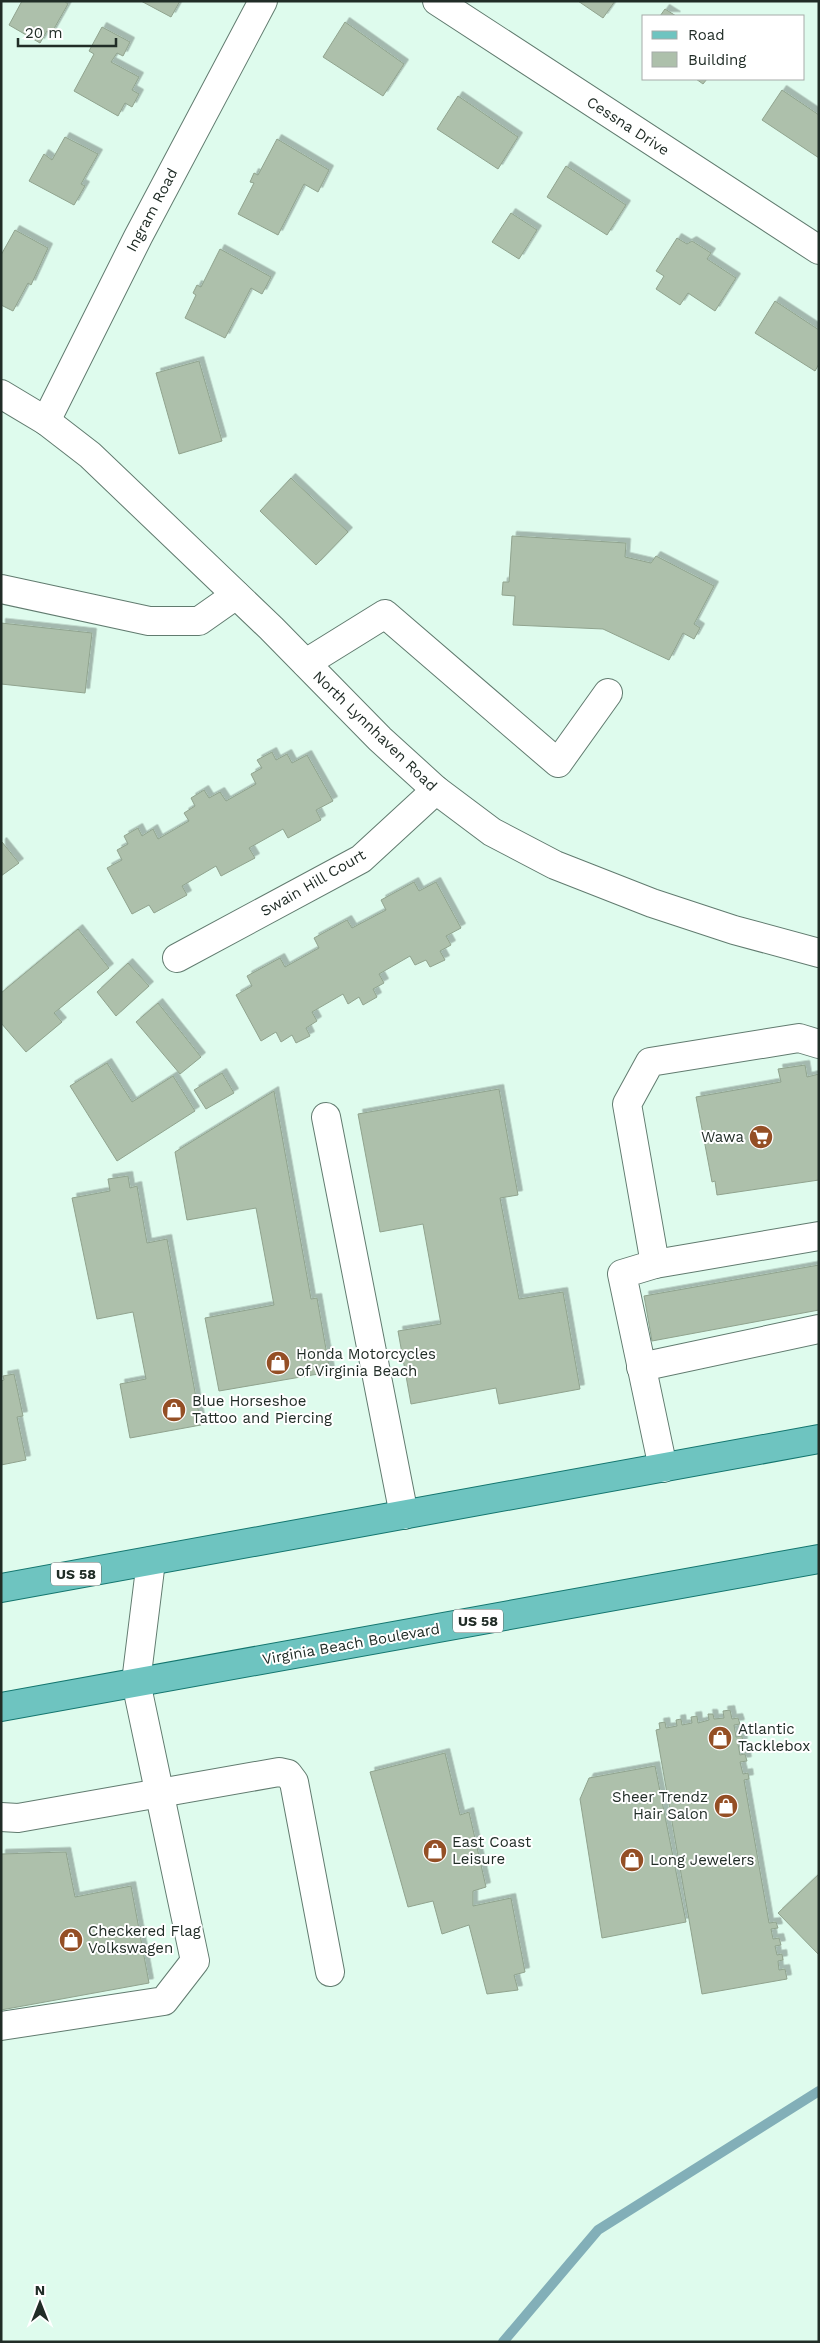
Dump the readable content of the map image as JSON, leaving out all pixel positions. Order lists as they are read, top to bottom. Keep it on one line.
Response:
{"streets":{"main road":["US 58","Virginia Beach Boulevard"],"street":["Cessna Drive","Ingram Road","North Lynnhaven Road","Swain Hill Court"]},"crossings":[["Ingram Road","North Lynnhaven Road"],["North Lynnhaven Road","Swain Hill Court"]],"places":{"supermarket":["Wawa"],"shop":["Honda Motorcycles of Virginia Beach","Blue Horseshoe Tattoo and Piercing","Atlantic Tacklebox","Sheer Trendz Hair Salon","East Coast Leisure","Long Jewelers","Checkered Flag Volkswagen"]},"legend":["Road","Building"],"scale_bar":"20 m","north":"top"}
